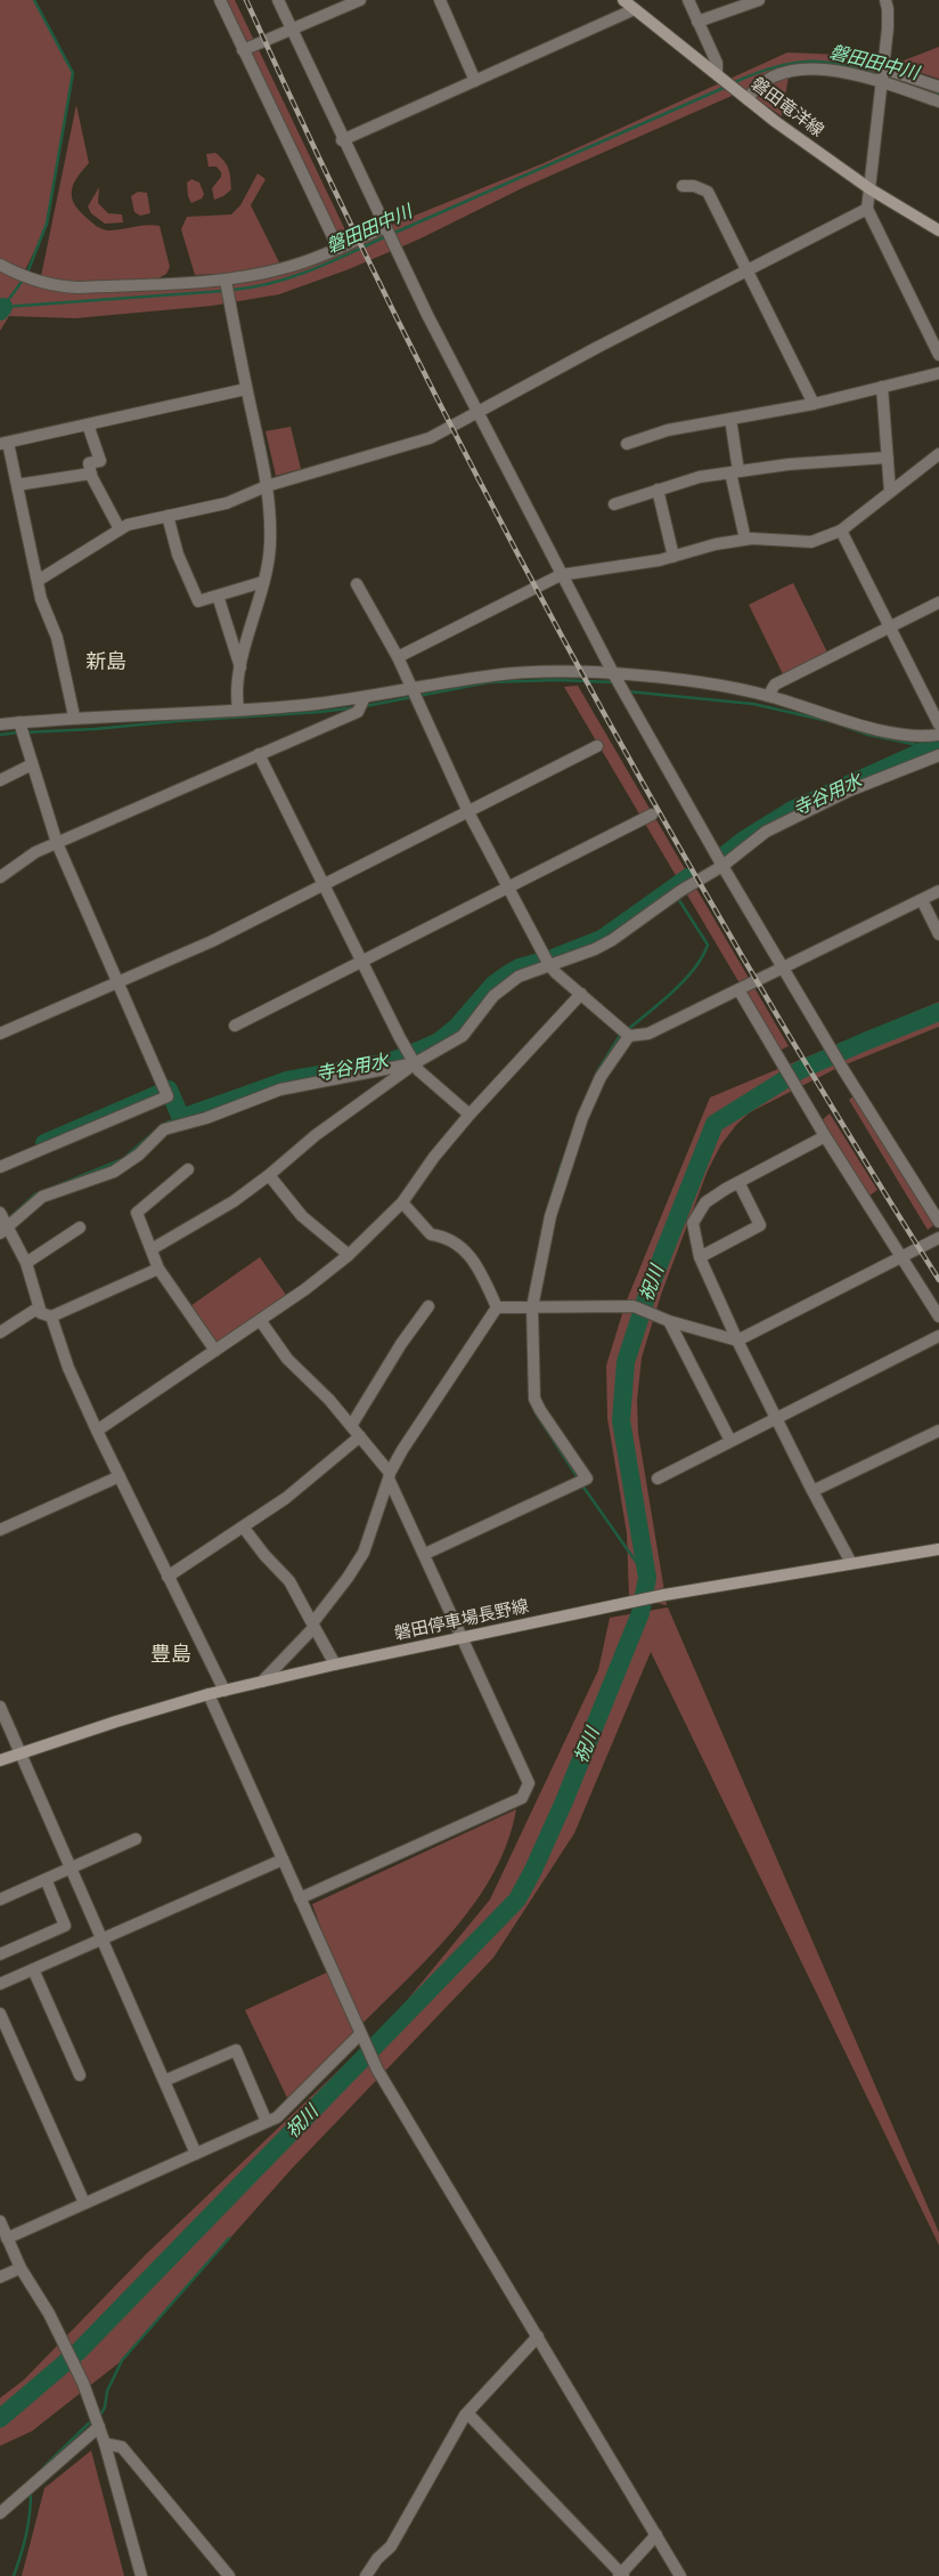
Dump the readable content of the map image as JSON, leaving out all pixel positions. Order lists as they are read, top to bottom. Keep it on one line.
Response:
{"streets":{"main road":["磐田竜洋線","磐田停車場長野線"]},"districts":["新島","豊島"],"water":["磐田田中川","寺谷用水","祝川"]}
